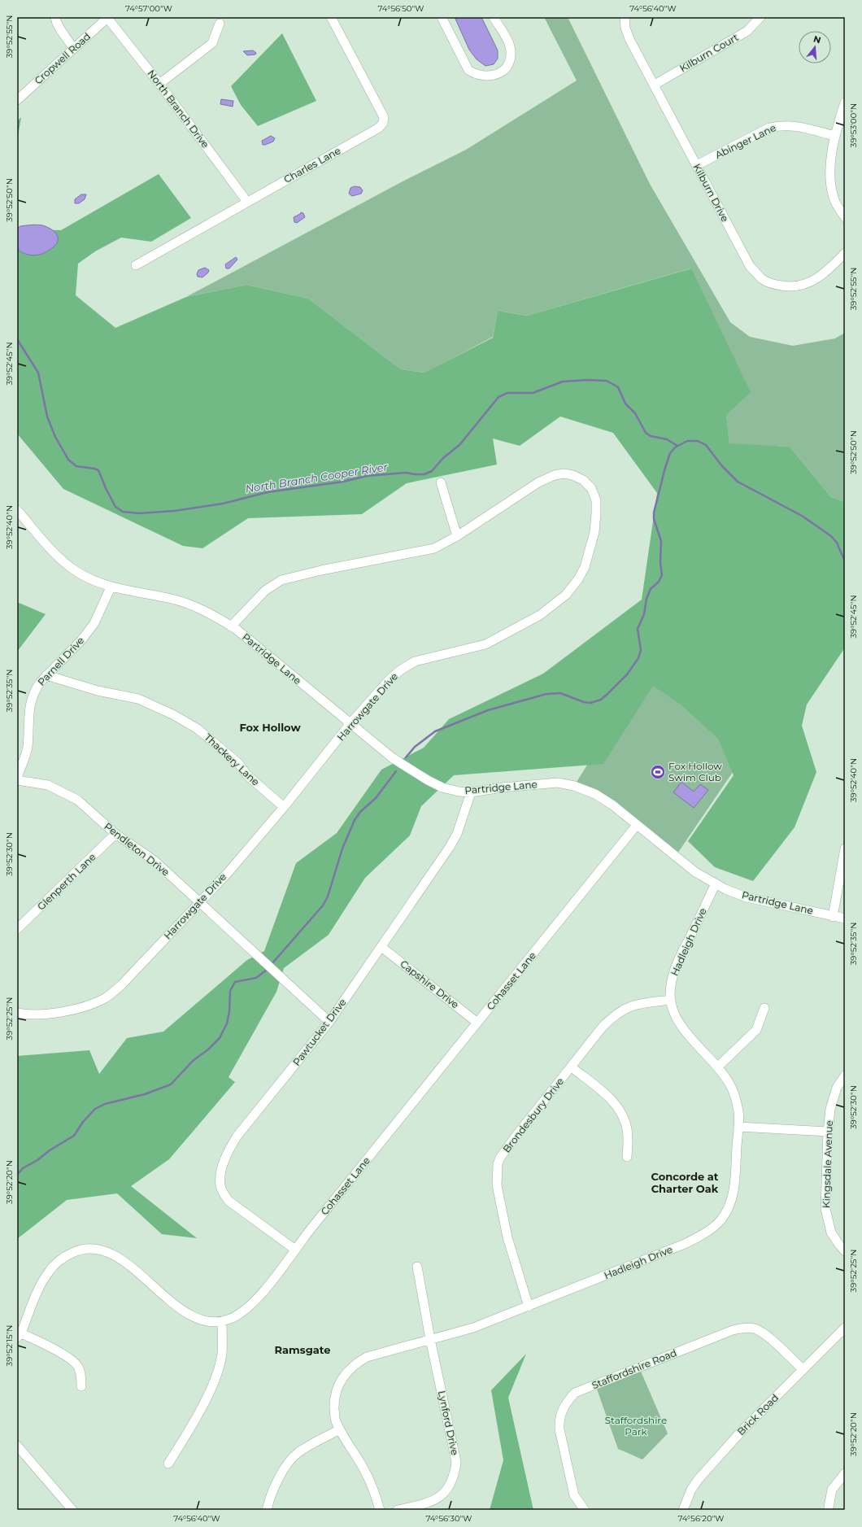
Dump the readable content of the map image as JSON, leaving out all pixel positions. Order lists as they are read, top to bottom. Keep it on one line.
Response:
{"streets":{"street":["Kilburn Court","Cropwell Road","North Branch Drive","Abinger Lane","Charles Lane","Kilburn Drive","Partridge Lane","Parnell Drive","Harrowgate Drive","Thackery Lane","Pendleton Drive","Glenperth Lane","Hadleigh Drive","Cohasset Lane","Capshire Drive","Pawtucket Drive","Brondesbury Drive","Kingsdale Avenue","Staffordshire Road","Brick Road","Lynford Drive"]},"crossings":[["Kilburn Court","Kilburn Drive"],["Cropwell Road","North Branch Drive"],["North Branch Drive","Charles Lane"],["Abinger Lane","Kilburn Drive"],["Partridge Lane","Parnell Drive"],["Partridge Lane","Harrowgate Drive"],["Partridge Lane","Hadleigh Drive"],["Partridge Lane","Cohasset Lane"],["Partridge Lane","Pawtucket Drive"],["Parnell Drive","Thackery Lane"],["Harrowgate Drive","Thackery Lane"],["Harrowgate Drive","Pendleton Drive"],["Pendleton Drive","Glenperth Lane"],["Pendleton Drive","Pawtucket Drive"],["Hadleigh Drive","Brondesbury Drive"],["Hadleigh Drive","Lynford Drive"],["Cohasset Lane","Capshire Drive"],["Cohasset Lane","Pawtucket Drive"],["Capshire Drive","Pawtucket Drive"],["Staffordshire Road","Brick Road"]],"districts":["Fox Hollow","Concorde at Charter Oak","Ramsgate"],"water":["North Branch Cooper River"],"parks":["Staffordshire Park"],"places":{"sports":["Fox Hollow Swim Club"]},"north":"top","coordinates":["74°57'00\"W","74°56'50\"W","74°56'40\"W","39°52'55\"N","39°53'00\"N","39°52'50\"N","39°52'45\"N","39°52'40\"N","39°52'35\"N","39°52'30\"N","39°52'25\"N","39°52'20\"N","39°52'15\"N","74°56'30\"W","74°56'20\"W"]}
